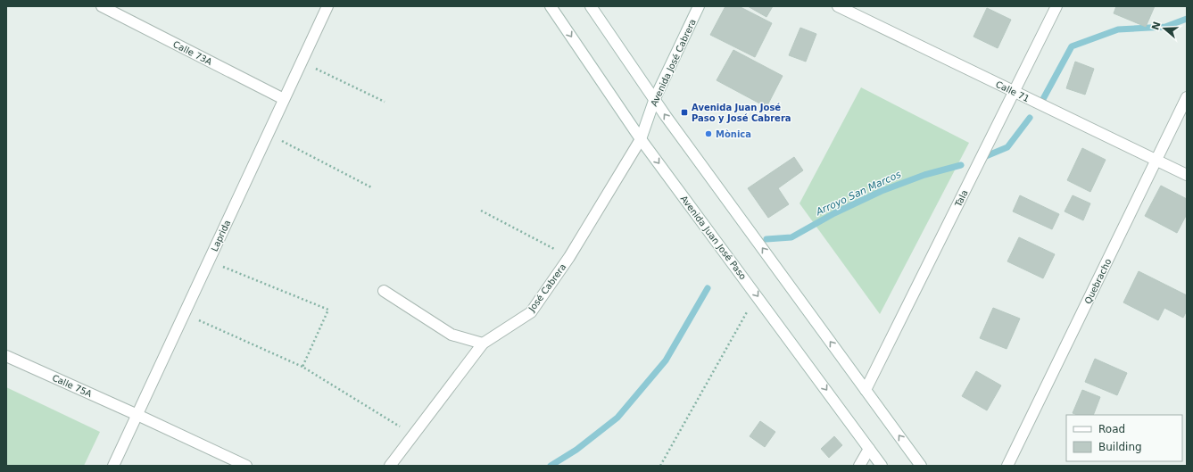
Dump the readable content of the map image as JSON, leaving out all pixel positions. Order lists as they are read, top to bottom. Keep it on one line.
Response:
{"streets":{"street":["Calle 73A","Avenida José Cabrera","Calle 71","Tala","Laprida","Avenida Juan José Paso","Quebracho","José Cabrera","Calle 75A"]},"crossings":[["Calle 73A","Laprida"],["Avenida José Cabrera","Avenida Juan José Paso"],["Avenida José Cabrera","José Cabrera"],["Calle 71","Tala"],["Calle 71","Quebracho"],["Laprida","Calle 75A"],["Avenida Juan José Paso","José Cabrera"]],"water":["Arroyo San Marcos"],"places":{"transit":["Avenida Juan José Paso y José Cabrera"],"other":["Mònica"]},"legend":["Road","Building"],"north":"left"}
